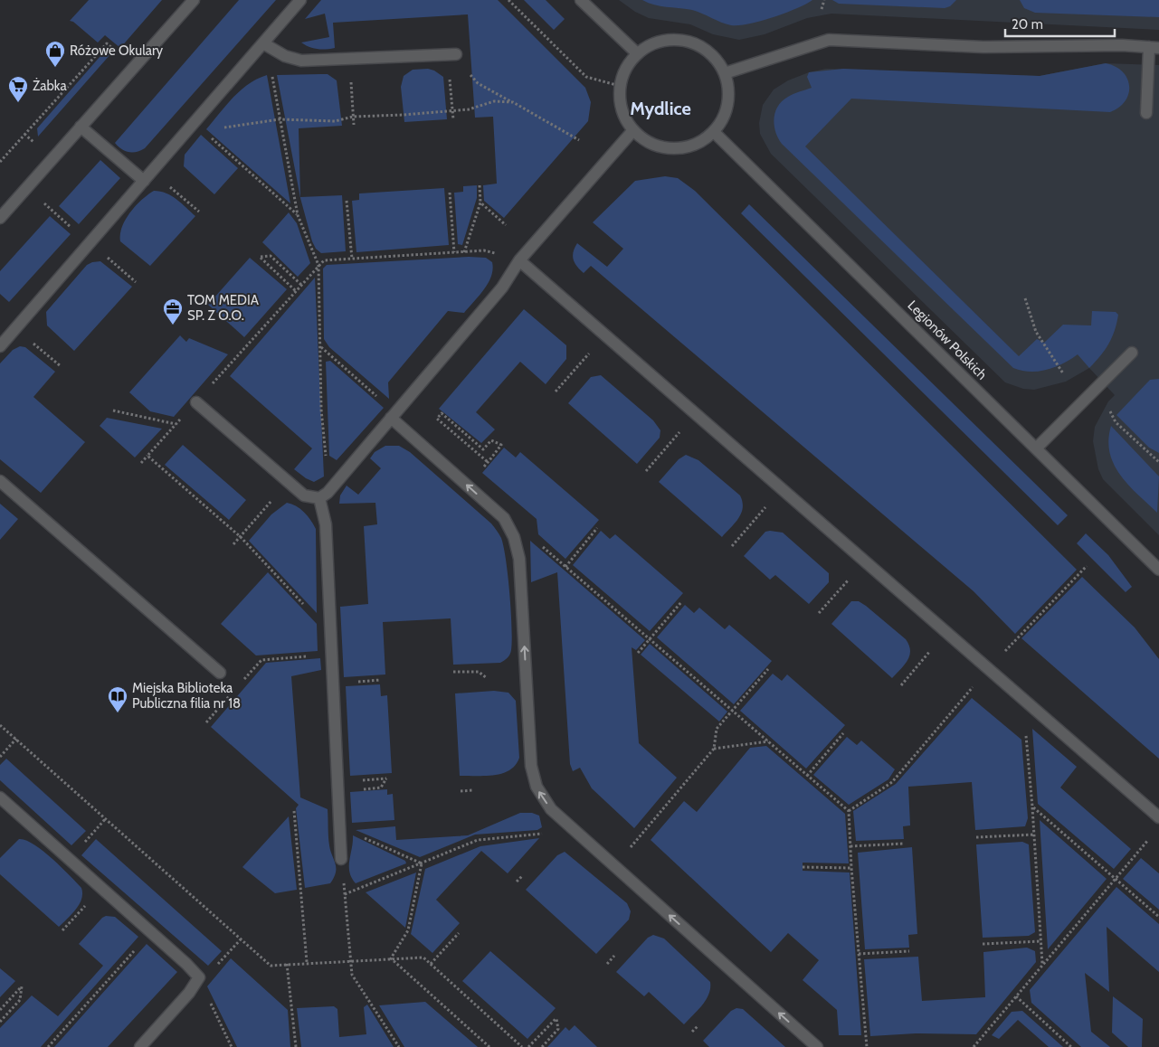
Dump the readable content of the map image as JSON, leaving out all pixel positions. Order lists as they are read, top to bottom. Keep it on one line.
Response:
{"streets":{"street":["Legionów Polskich"]},"districts":["Mydlice"],"places":{"shop":["Różowe Okulary"],"supermarket":["Żabka"],"office":["TOM MEDIA SP. Z O.O."],"library":["Miejska Biblioteka Publiczna filia nr 18"]},"scale_bar":"20 m"}
